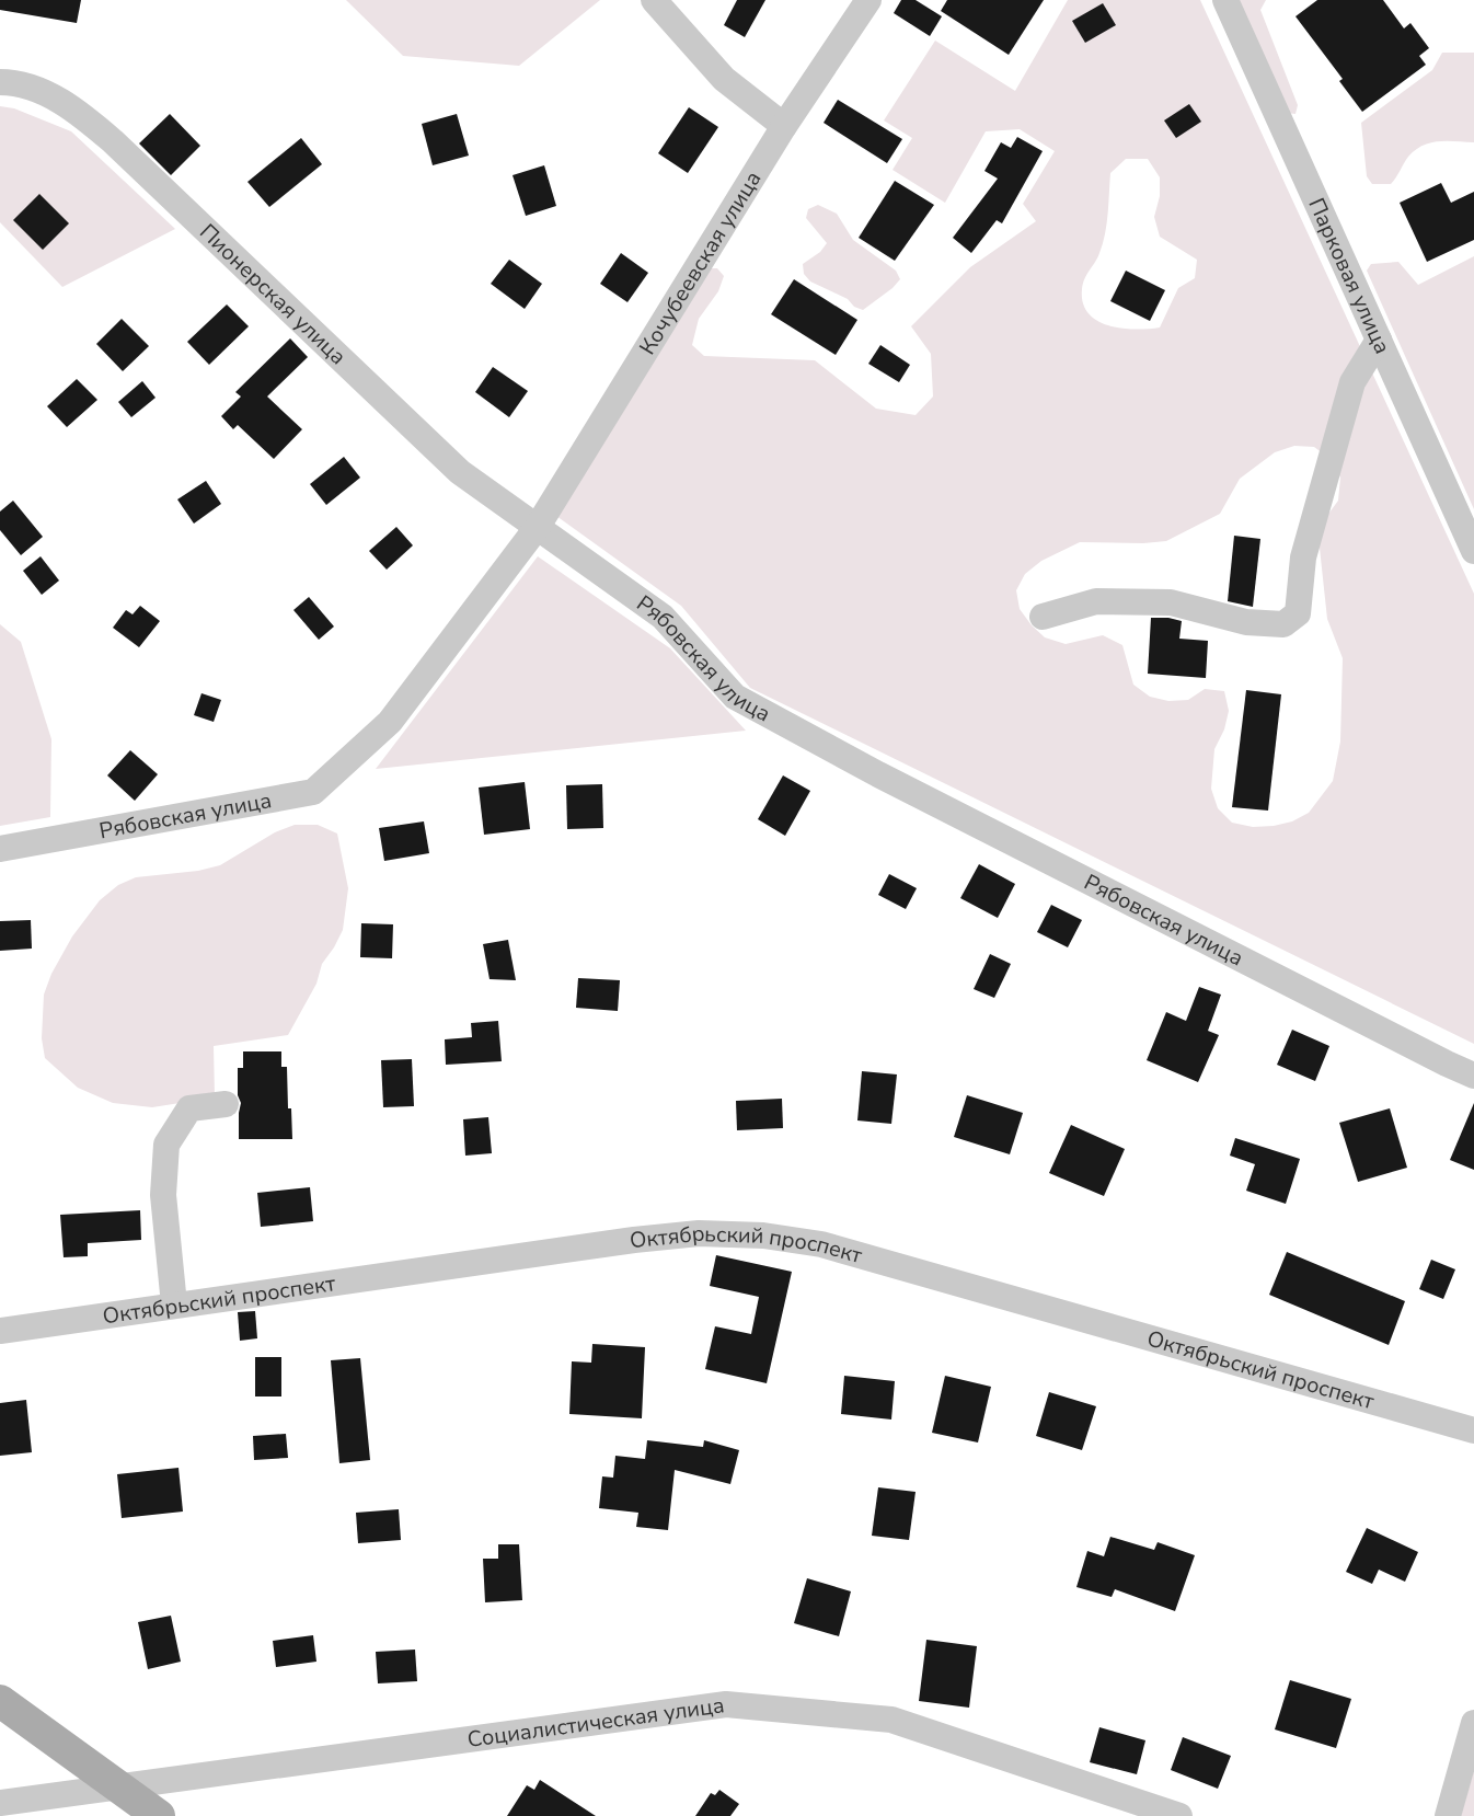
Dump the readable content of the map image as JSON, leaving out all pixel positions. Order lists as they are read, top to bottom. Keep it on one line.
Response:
{"streets":{"street":["Кочубеевская улица","Парковая улица","Пионерская улица","Рябовская улица","Октябрьский проспект","Социалистическая улица"]},"crossings":[["Кочубеевская улица","Пионерская улица"],["Кочубеевская улица","Рябовская улица"],["Пионерская улица","Рябовская улица"]]}
